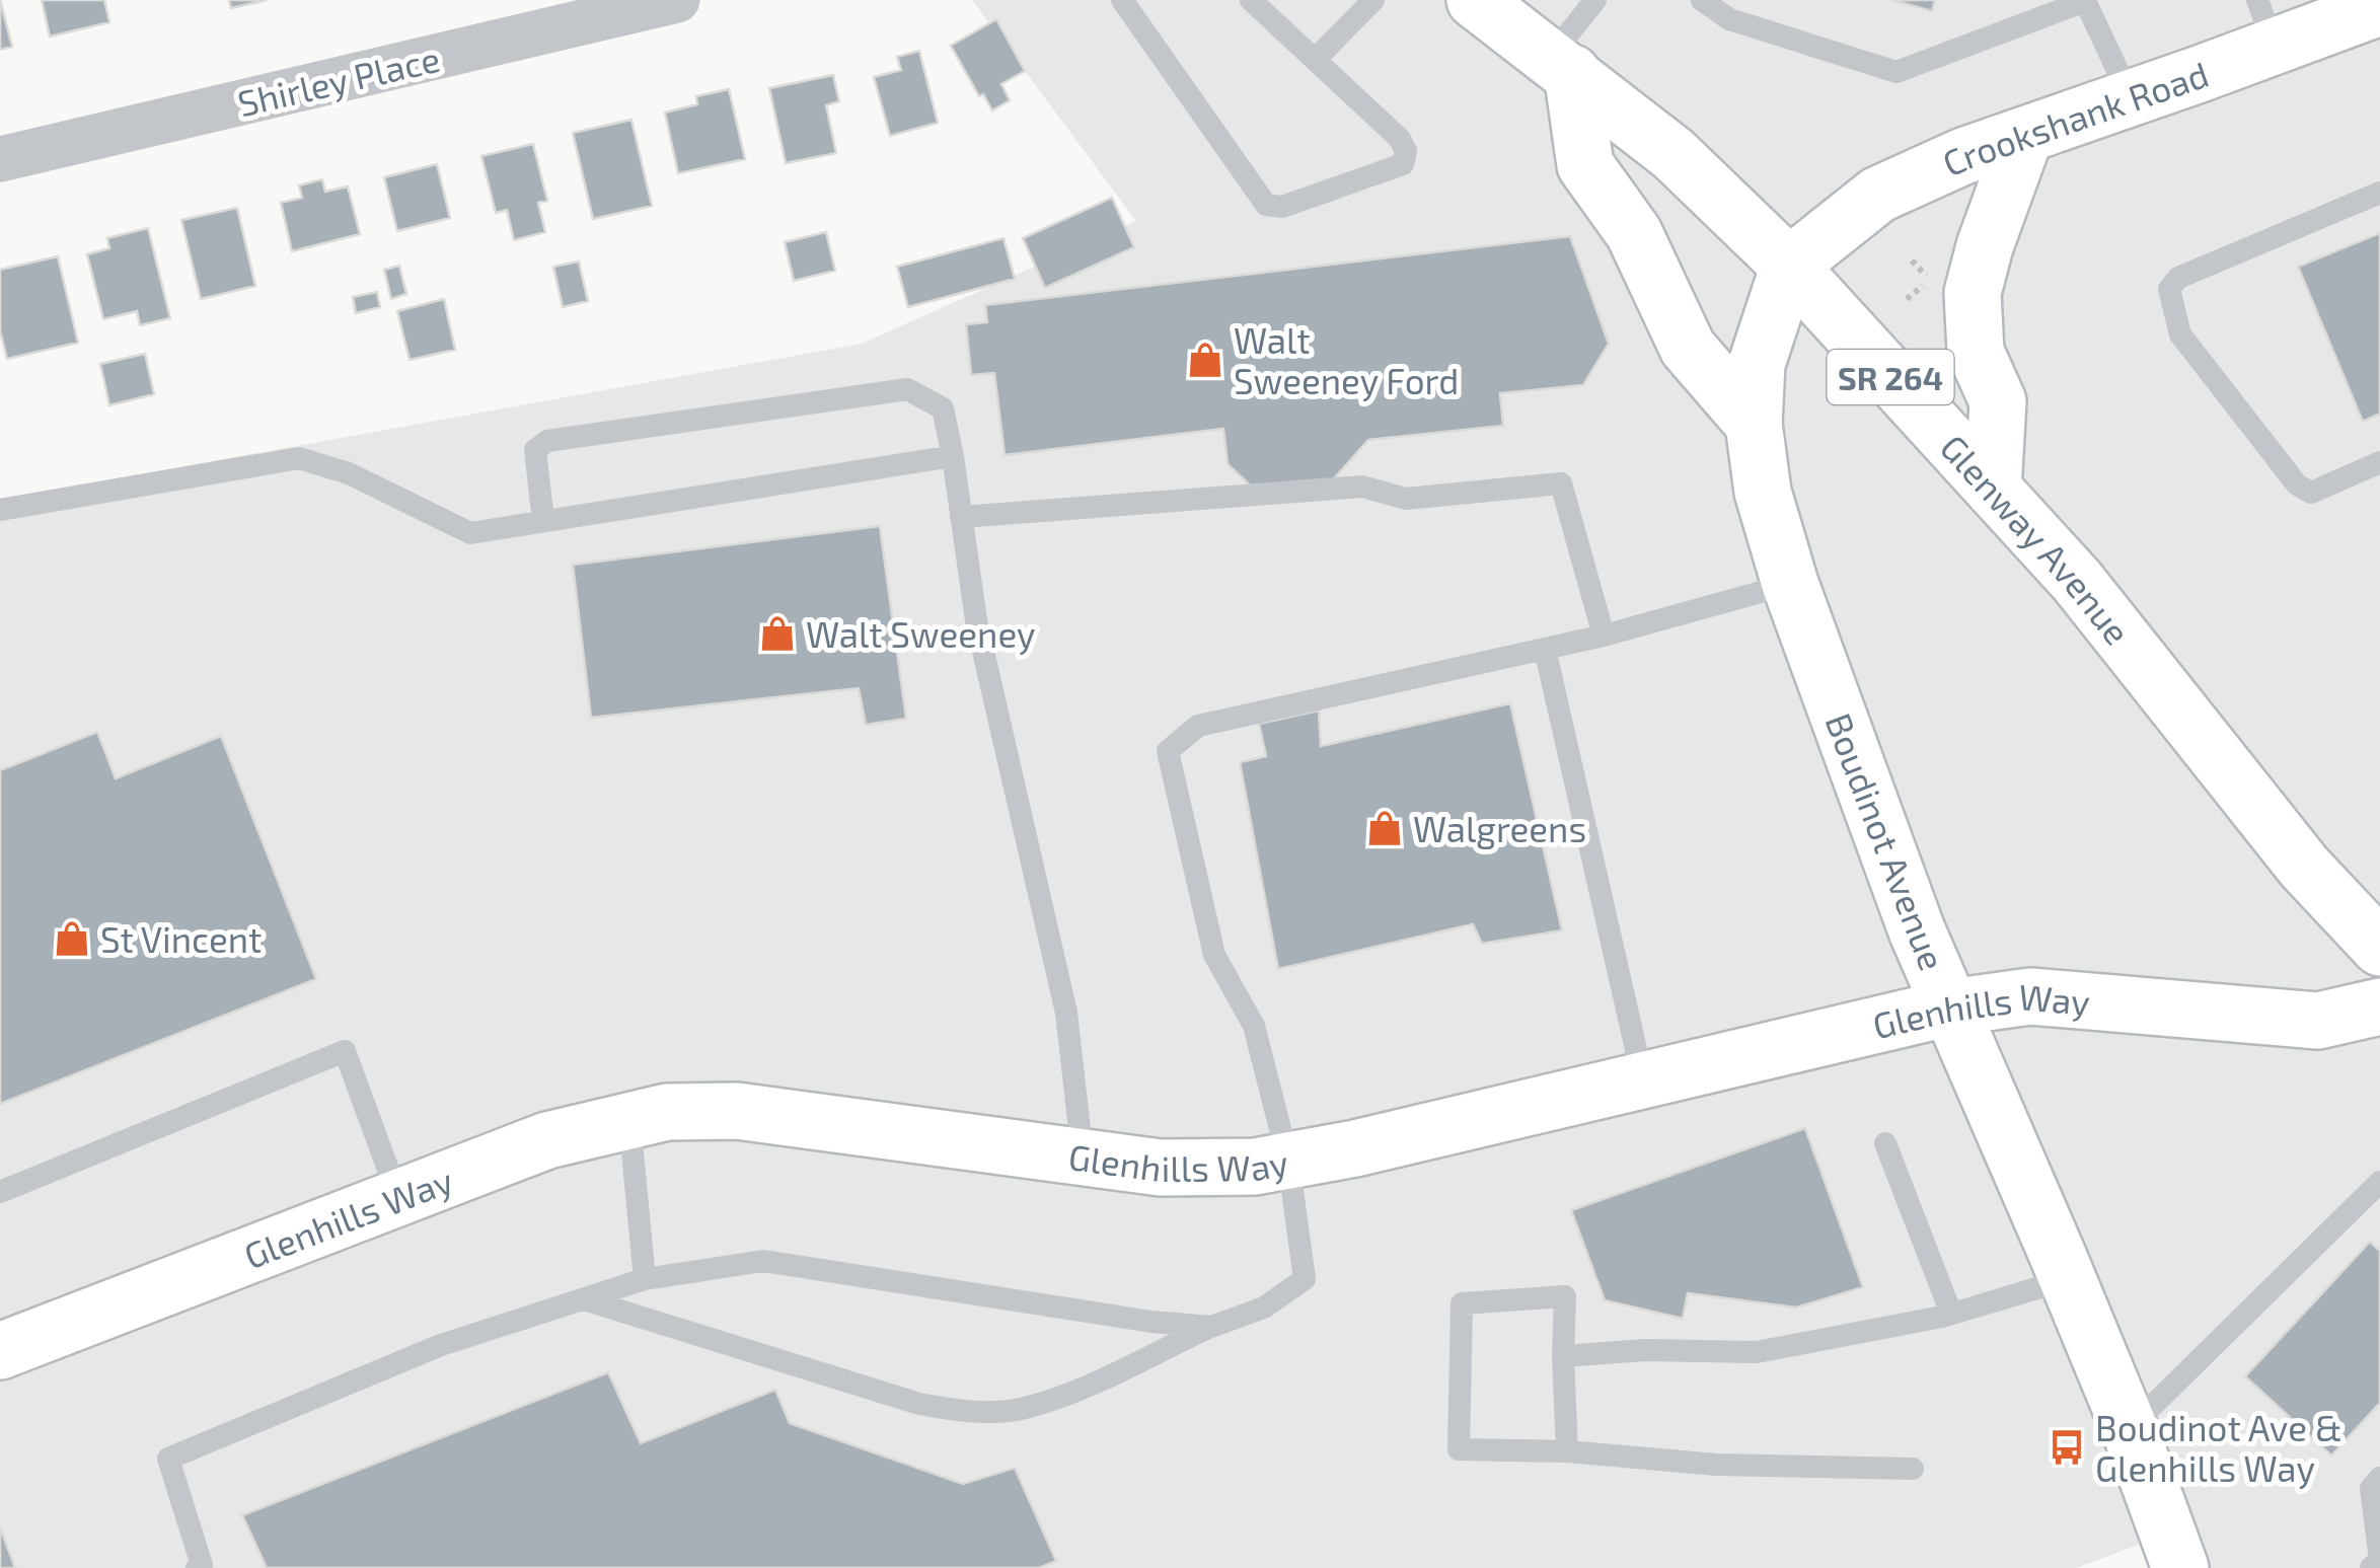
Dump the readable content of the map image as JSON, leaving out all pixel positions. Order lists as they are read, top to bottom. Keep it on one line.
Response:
{"streets":{"street":["Shirley Place","Crookshank Road","SR 264","Glenway Avenue","Boudinot Avenue","Glenhills Way"]},"crossings":[["Crookshank Road","Glenway Avenue"],["Crookshank Road","Boudinot Avenue"],["Glenway Avenue","Boudinot Avenue"],["Boudinot Avenue","Glenhills Way"]],"places":{"shop":["Walt Sweeney Ford","Walt Sweeney","Walgreens","St Vincent"],"bus stop":["Boudinot Ave & Glenhills Way"]}}
